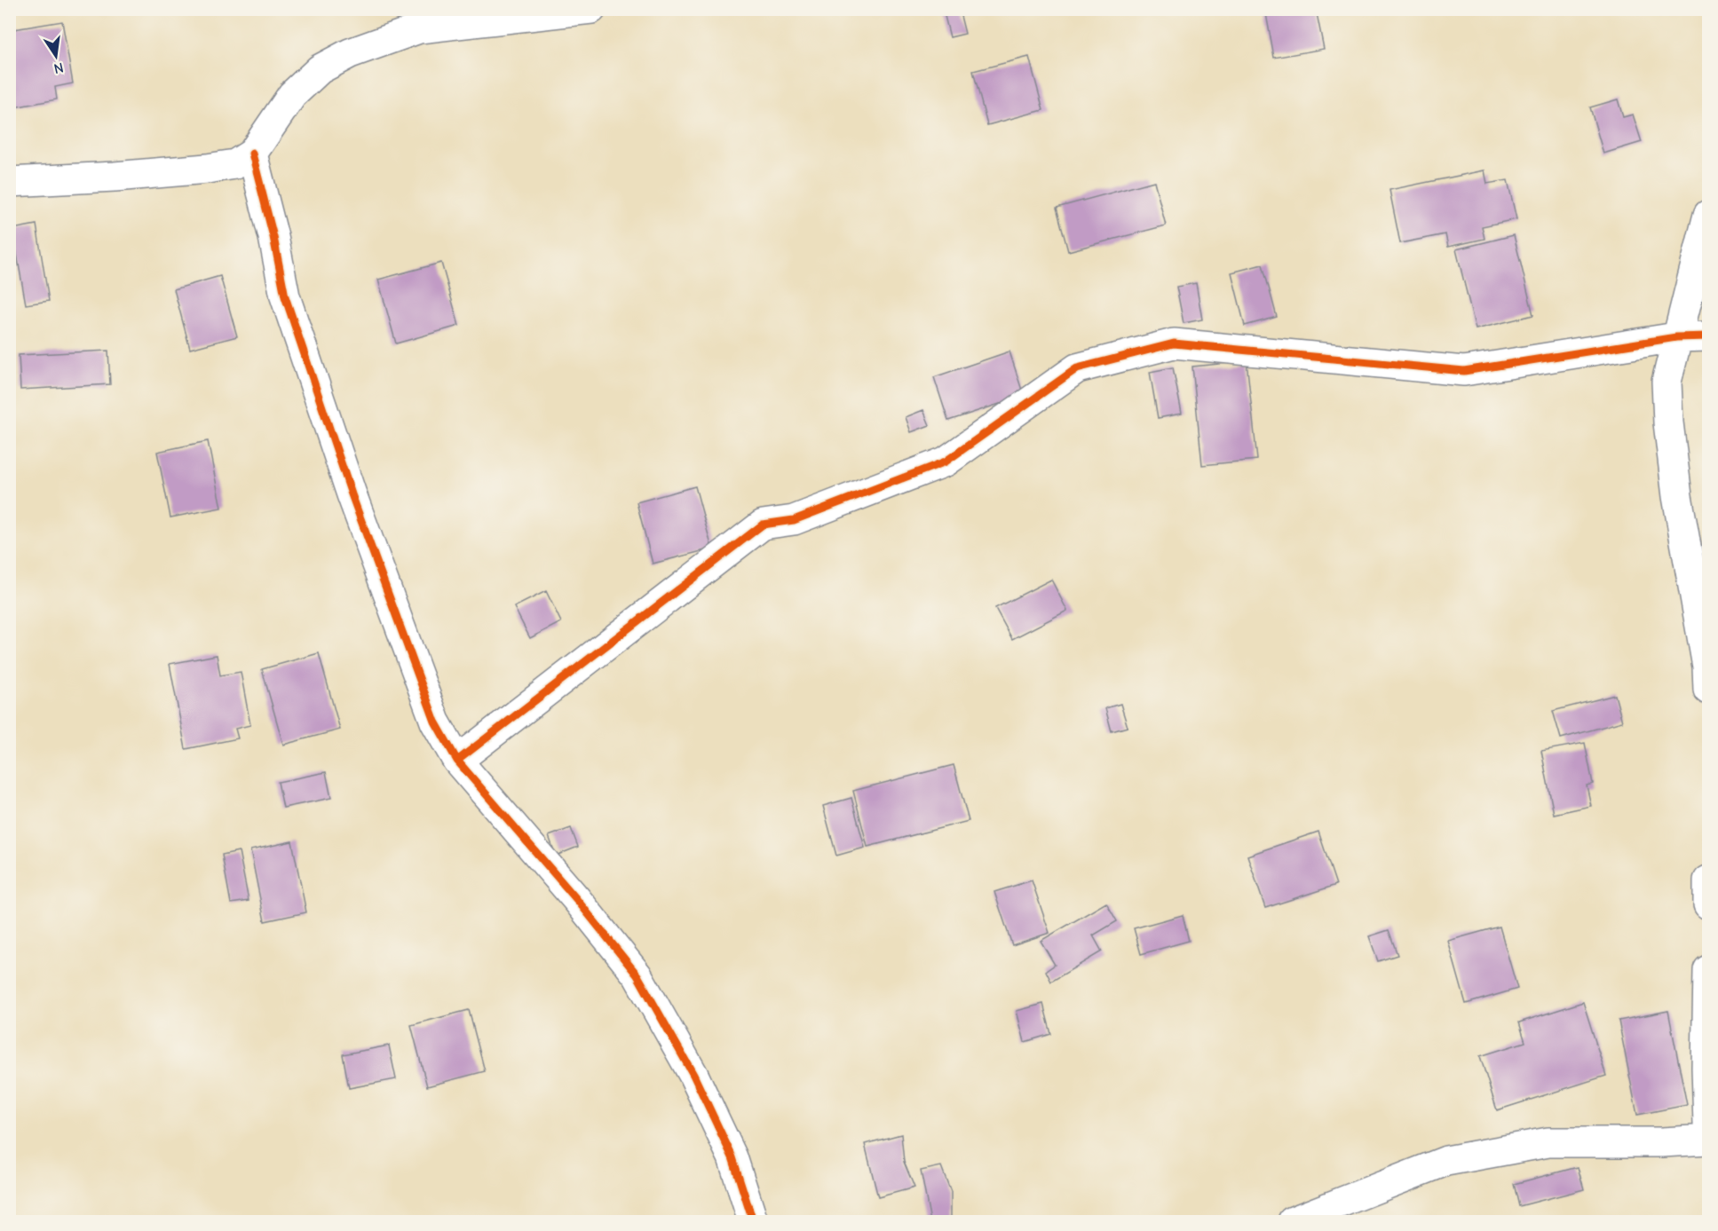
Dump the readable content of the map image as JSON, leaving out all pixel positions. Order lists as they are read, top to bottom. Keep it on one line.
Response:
{"north":"bottom"}
